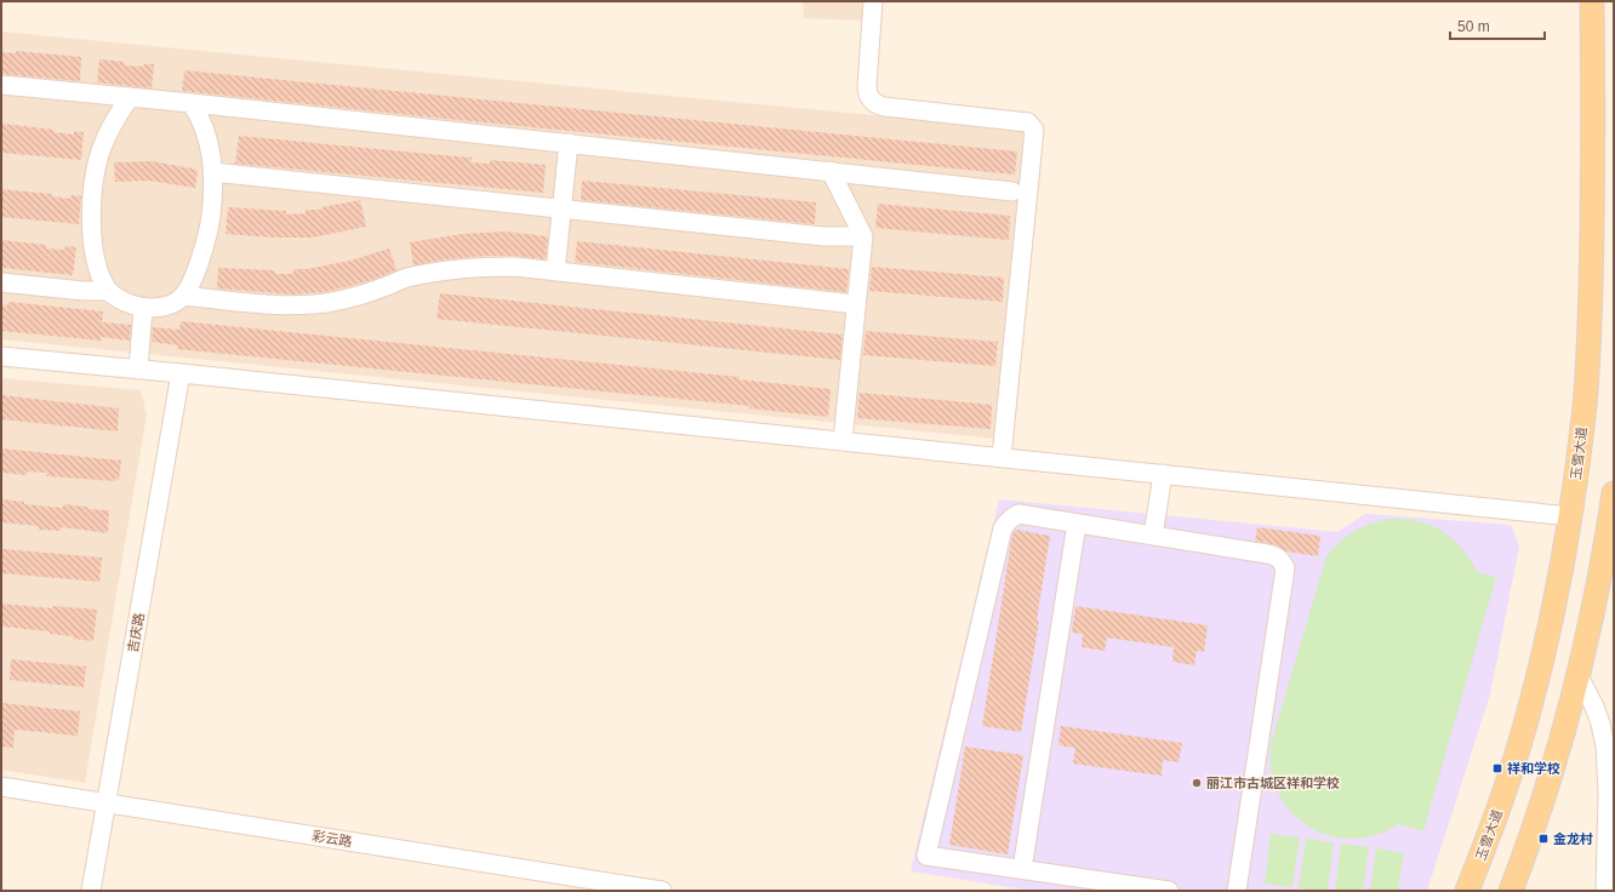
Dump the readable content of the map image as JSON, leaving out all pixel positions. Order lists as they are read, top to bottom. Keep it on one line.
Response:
{"streets":{"main road":["玉雪大道"],"street":["吉庆路","彩云路"]},"crossings":[["吉庆路","彩云路"]],"places":{"transit":["祥和学校","金龙村"],"other":["丽江市古城区祥和学校"]},"scale_bar":"50 m"}
